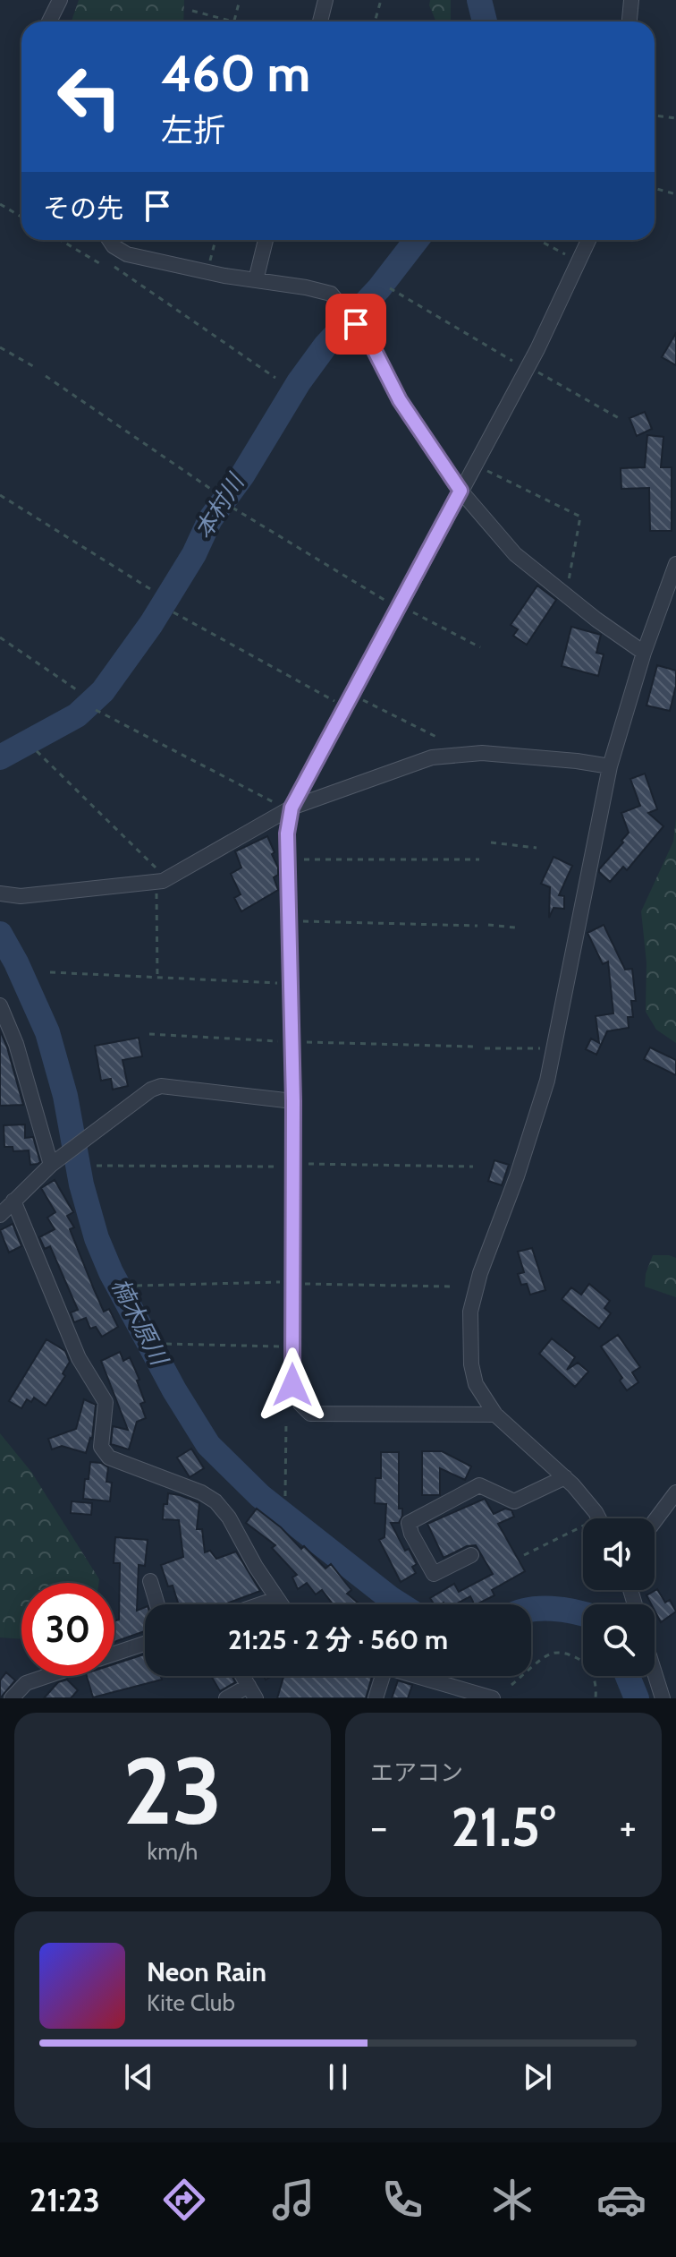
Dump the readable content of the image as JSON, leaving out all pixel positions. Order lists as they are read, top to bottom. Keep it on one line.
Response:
{"water":["本村川","楠木原川"],"page":{"turn":["460 m","左折"],"then":"その先","limit":"30","trip":"21:25 · 2 分 · 560 m","tile":[["23","km/h"],"エアコン"],"heat":["−","21.5°","+"],"song":["Neon Rain","Kite Club"],"tabs":"21:23"}}
